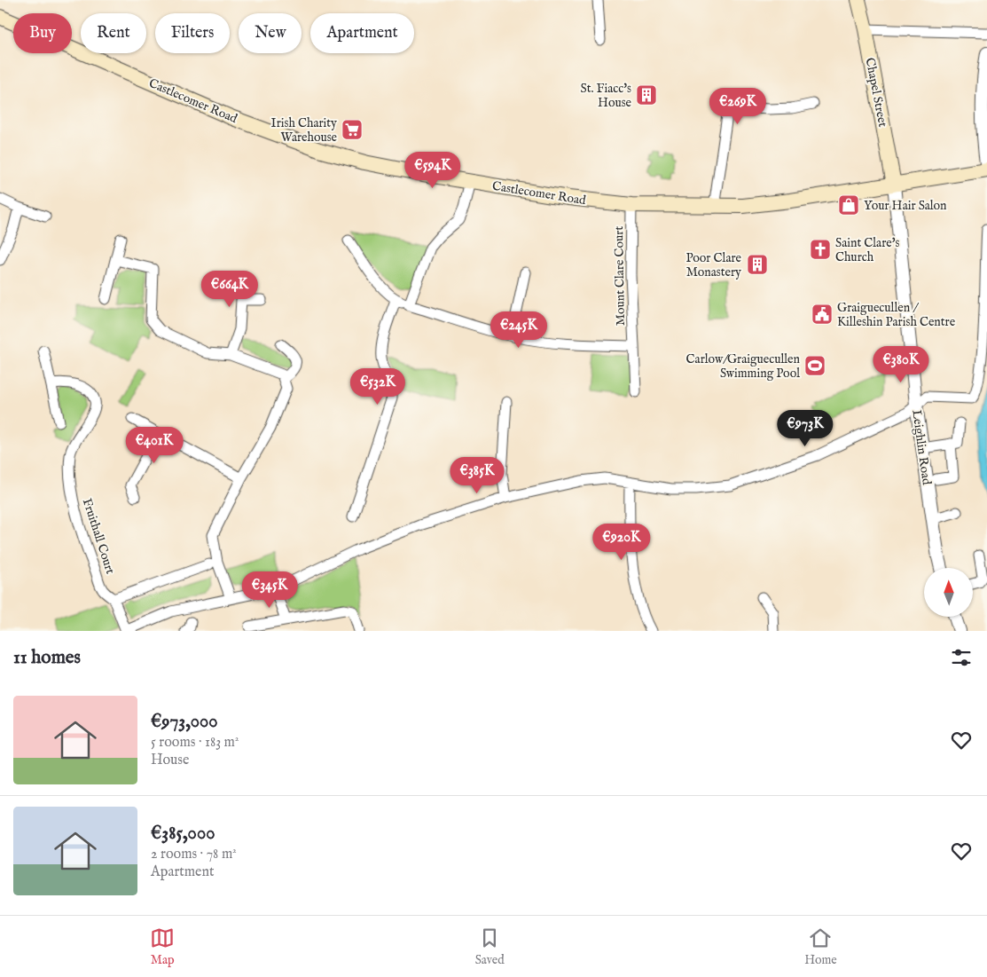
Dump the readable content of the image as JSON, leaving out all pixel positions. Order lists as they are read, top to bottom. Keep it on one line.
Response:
{"streets":{"main road":["Chapel Street","Castlecomer Road"],"street":["Mount Clare Court","Leighlin Road","Fruithall Court"]},"crossings":[["Chapel Street","Castlecomer Road"],["Chapel Street","Leighlin Road"],["Castlecomer Road","Mount Clare Court"],["Castlecomer Road","Leighlin Road"]],"places":{"building":["St. Fiacc's House","Poor Clare Monastery"],"supermarket":["Irish Charity Warehouse"],"shop":["Your Hair Salon"],"church":["Saint Clare's Church"],"public building":["Graiguecullen / Killeshin Parish Centre"],"sports":["Carlow/Graiguecullen Swimming Pool"]},"north":"top","page":{"chip":["Buy","Rent","Filters","New","Apartment"],"price":["€269K","€594K","€664K","€245K","€380K","€532K","€973K","€401K","€385K","€920K","€345K"],"heading":"11 homes","list":[{"name":"€973,000","note":"5 rooms · 183 m² · House"},{"name":"€385,000","note":"2 rooms · 78 m² · Apartment"}],"tabs":["Map","Saved","Home"]}}
